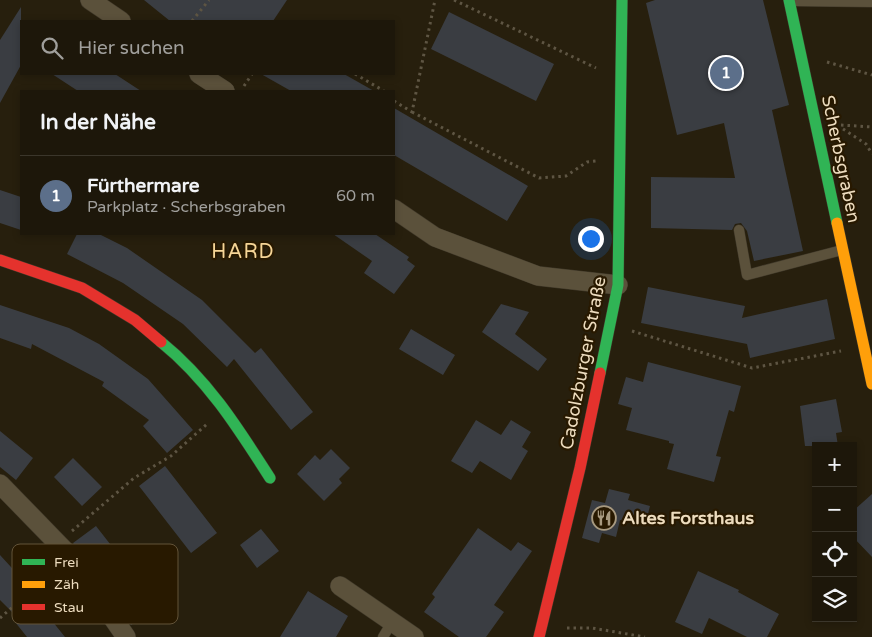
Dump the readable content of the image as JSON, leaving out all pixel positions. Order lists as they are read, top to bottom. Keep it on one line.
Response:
{"streets":{"street":["Scherbsgraben","Cadolzburger Straße"]},"districts":["HARD"],"places":{"restaurant":["Altes Forsthaus"]},"legend":["Frei","Zäh","Stau"],"page":{"search":"Hier suchen","pins":"1","heading":"In der Nähe","list":[{"mark":"1","name":"Fürthermare","note":"Parkplatz · Scherbsgraben","value":"60 m"}],"map_buttons":["+","−"]}}
